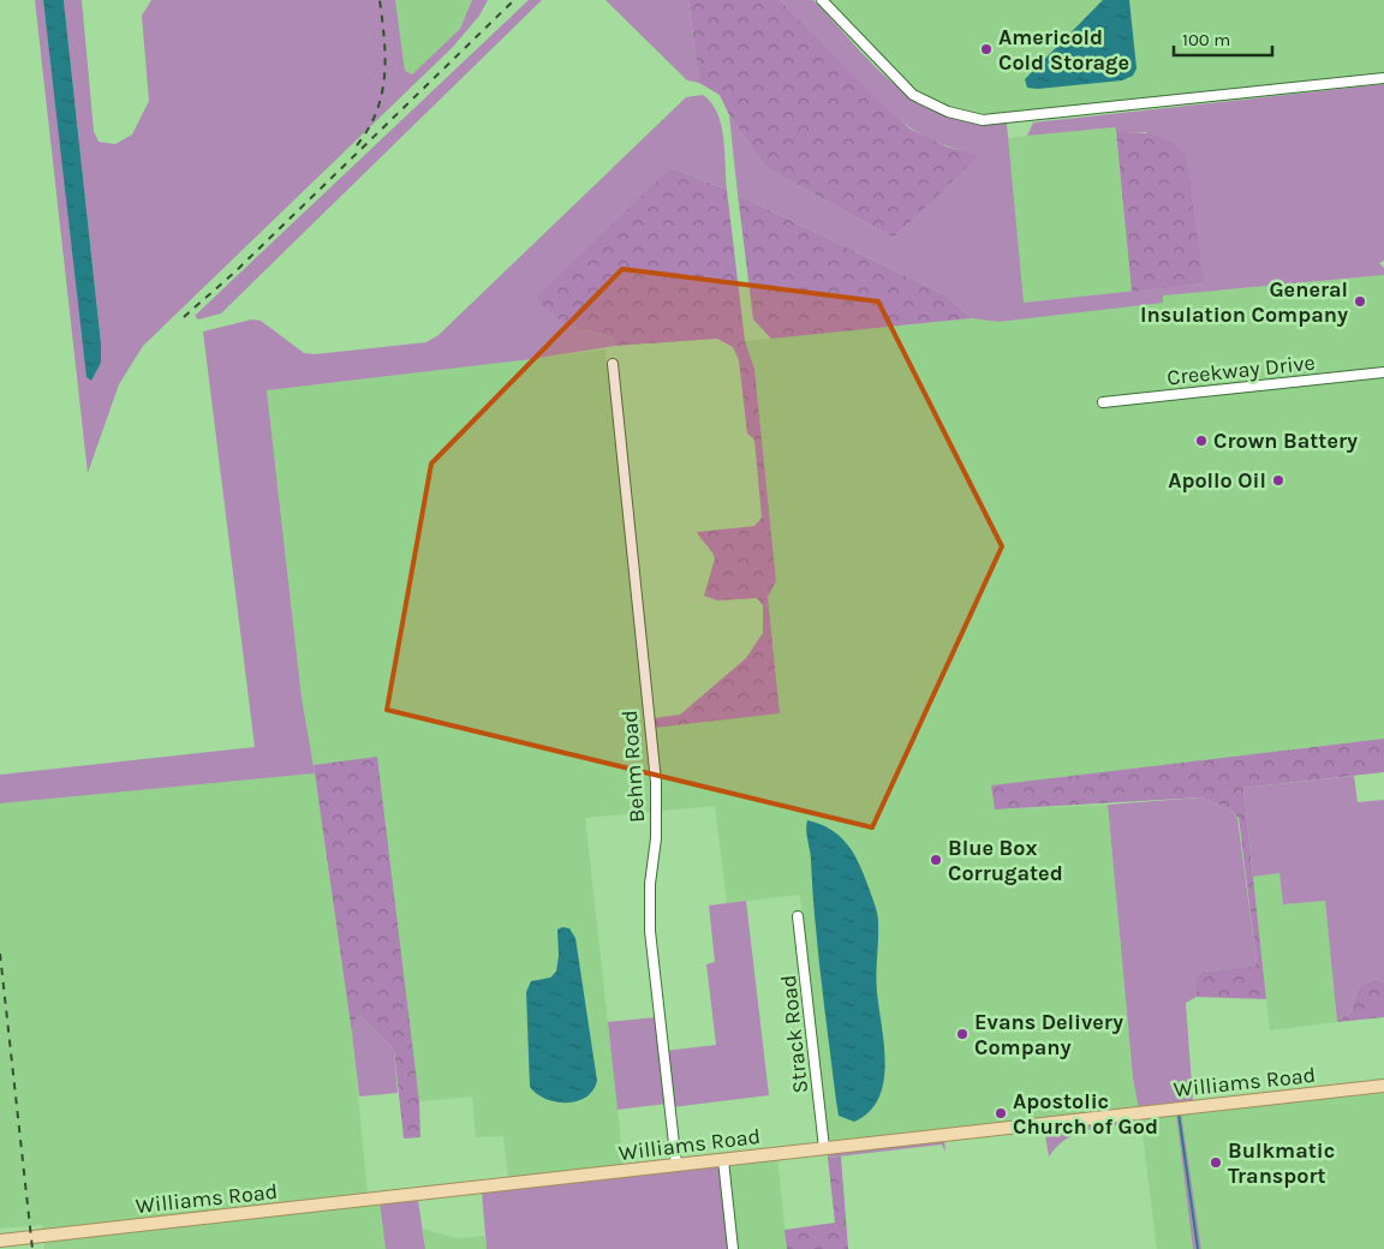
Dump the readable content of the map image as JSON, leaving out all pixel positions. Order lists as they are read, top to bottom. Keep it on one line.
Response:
{"streets":{"main road":["Williams Road"],"street":["Creekway Drive","Behm Road","Strack Road"]},"crossings":[["Behm Road","Williams Road"],["Strack Road","Williams Road"]],"places":["Americold Cold Storage","General Insulation Company","Crown Battery","Apollo Oil","Blue Box Corrugated","Evans Delivery Company","Apostolic Church of God","Bulkmatic Transport"],"scale_bar":"100 m"}
